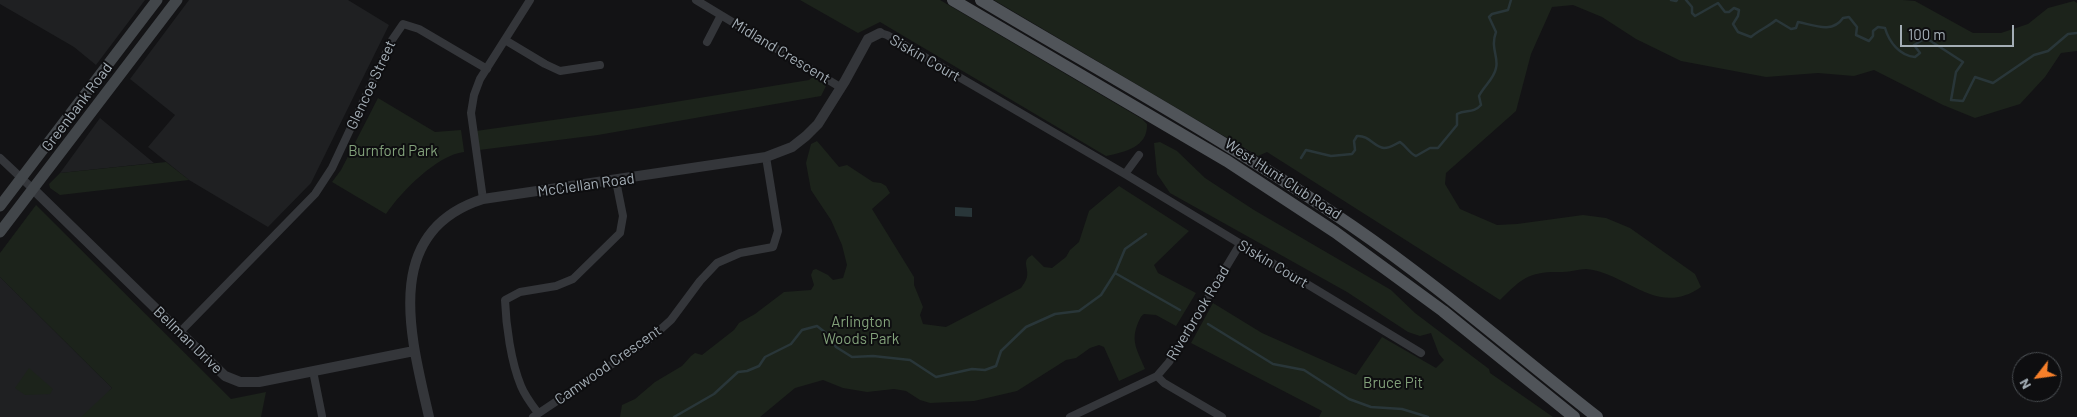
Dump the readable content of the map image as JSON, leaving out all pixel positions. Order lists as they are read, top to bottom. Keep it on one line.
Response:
{"streets":{"main road":["Greenbank Road","West Hunt Club Road"],"street":["Midland Crescent","Siskin Court","Glencoe Street","McClellan Road","Riverbrook Road","Bellman Drive","Camwood Crescent"]},"crossings":[["Midland Crescent","McClellan Road"],["Siskin Court","McClellan Road"],["Siskin Court","Riverbrook Road"],["Glencoe Street","Bellman Drive"],["Greenbank Road","Bellman Drive"],["McClellan Road","Bellman Drive"],["McClellan Road","Camwood Crescent"]],"parks":["Burnford Park","Arlington Woods Park","Bruce Pit"],"scale_bar":"100 m","north":"bottom left"}
